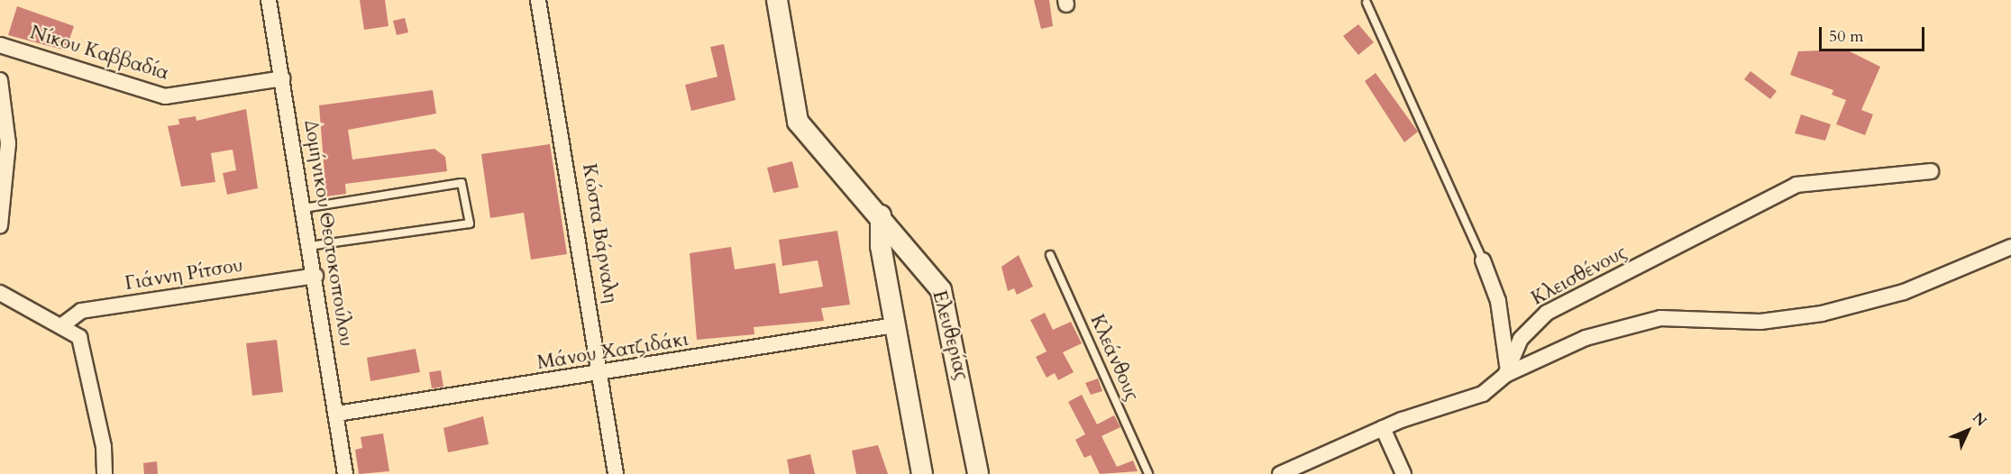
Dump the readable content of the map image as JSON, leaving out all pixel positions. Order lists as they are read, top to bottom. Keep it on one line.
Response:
{"streets":{"street":["Νίκου Καββαδία","Δομήνικου Θεοτοκοπούλου","Κώστα Βάρναλη","Γιάννη Ρίτσου","Κλεισθένους","Ελευθερίας","Μάνου Χατζιδάκι"],"lane":["Κλεάνθους"]},"crossings":[["Νίκου Καββαδία","Δομήνικου Θεοτοκοπούλου"],["Δομήνικου Θεοτοκοπούλου","Γιάννη Ρίτσου"],["Δομήνικου Θεοτοκοπούλου","Μάνου Χατζιδάκι"],["Κώστα Βάρναλη","Μάνου Χατζιδάκι"]],"scale_bar":"50 m","north":"top right"}
